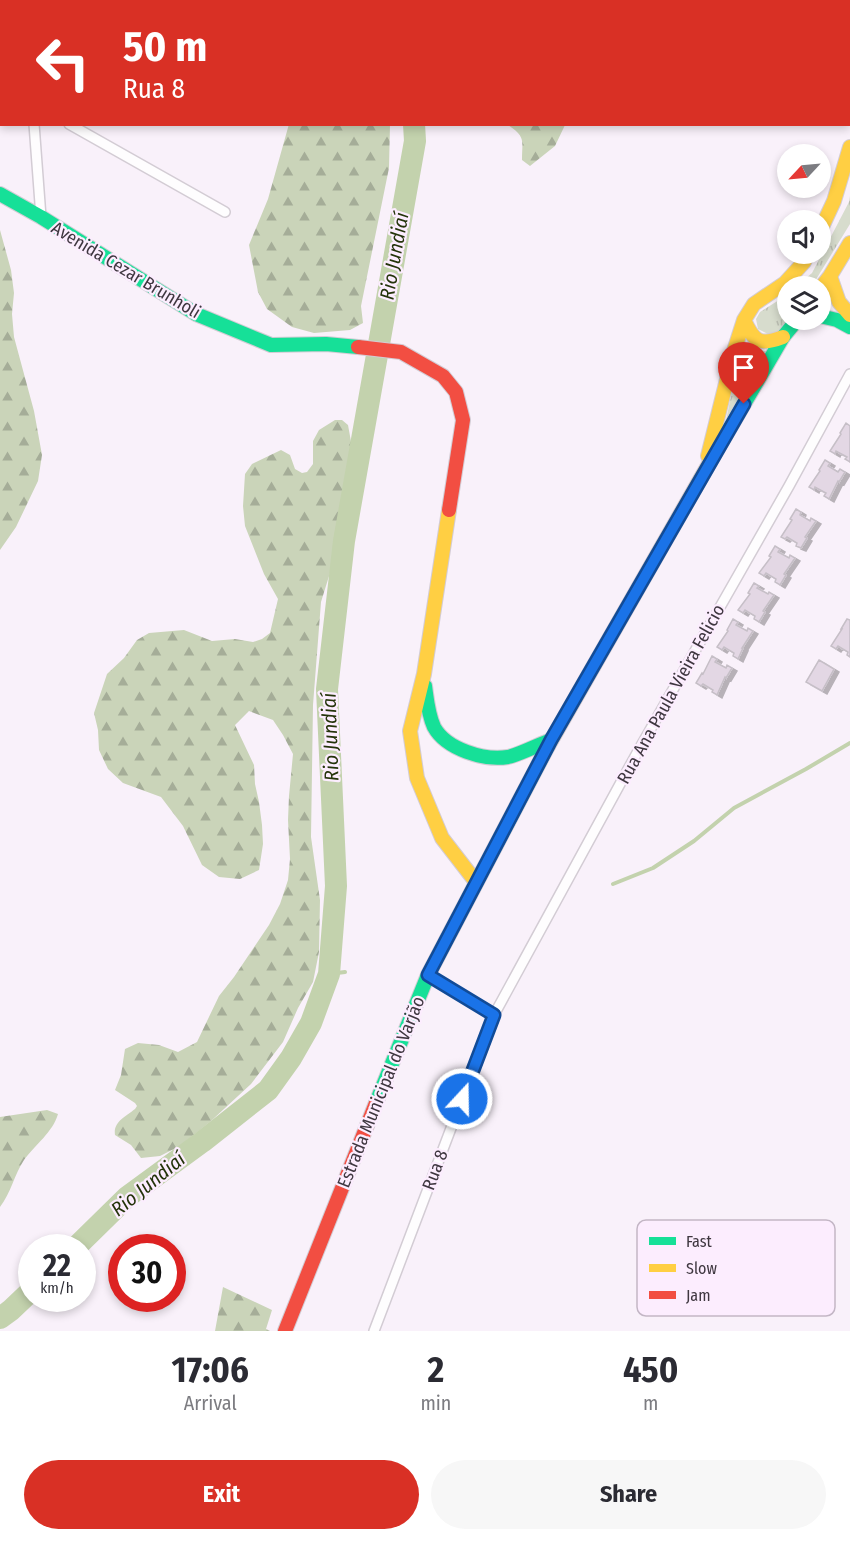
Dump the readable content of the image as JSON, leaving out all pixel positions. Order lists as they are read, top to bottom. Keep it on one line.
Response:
{"streets":{"main road":["Avenida Cezar Brunholi","Estrada Municipal do Varjão"],"street":["Rua Ana Paula Vieira Felicio","Rua 8"]},"crossings":[["Rua Ana Paula Vieira Felicio","Rua 8"]],"water":["Rio Jundiaí"],"legend":["Fast","Slow","Jam"],"north":"bottom left","page":{"turn":["50 m","Rua 8"],"speed":"22 km/h","limit":"30","eta":["17:06","Arrival","2","min","450","m"],"buttons":["Exit","Share"]}}
